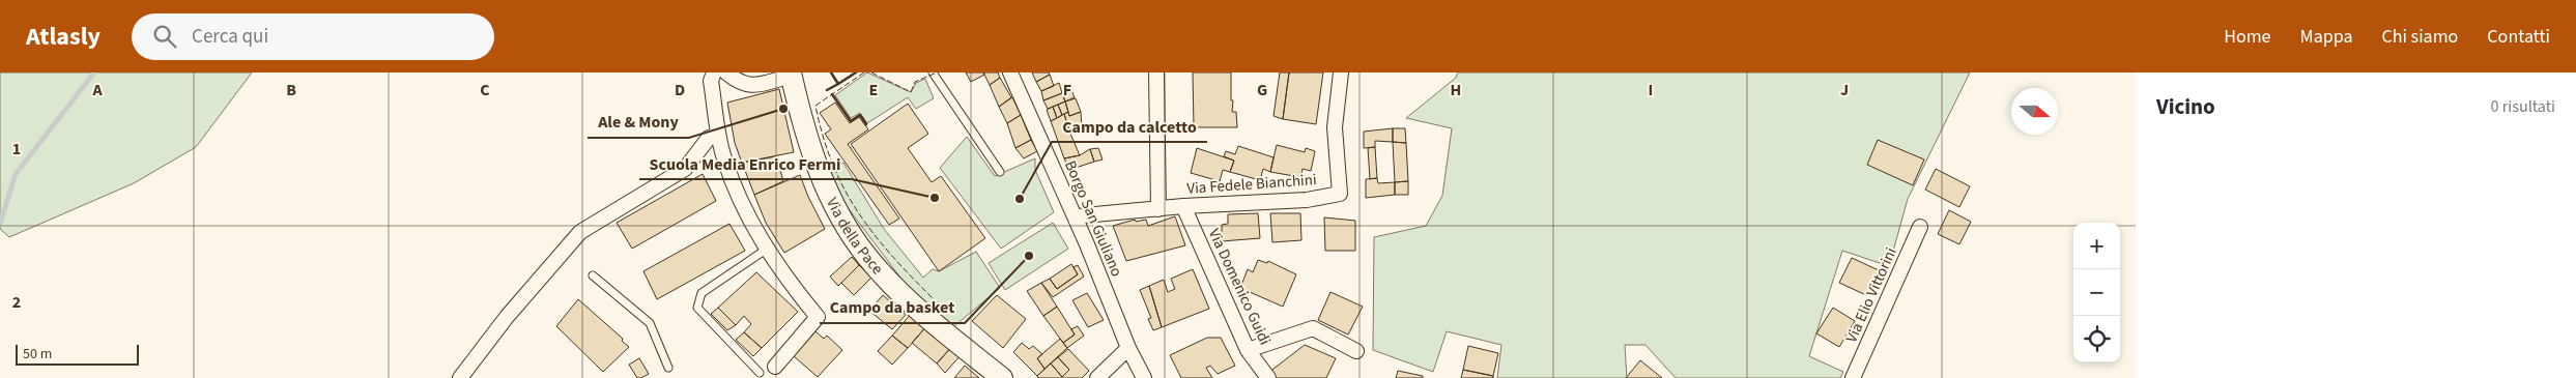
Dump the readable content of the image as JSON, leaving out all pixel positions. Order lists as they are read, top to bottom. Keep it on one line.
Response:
{"streets":{"main road":["Via della Pace"],"street":["Via Fedele Bianchini","Borgo San Giuliano","Via Domenico Guidi","Via Elio Vittorini"]},"crossings":[["Via Fedele Bianchini","Borgo San Giuliano"],["Via Fedele Bianchini","Via Domenico Guidi"]],"places":["Ale & Mony","Scuola Media Enrico Fermi","Campo da calcetto","Campo da basket"],"scale_bar":"50 m","north":"right","page":{"header":"Atlasly","search":"Cerca qui","nav":["Home","Mappa","Chi siamo","Contatti"],"heading":["Vicino","0 risultati"],"map_buttons":["+","−"],"scale":"50 m"},"grid":{"columns":["A","B","C","D","E","F","G","H","I","J"],"rows":["1","2"]}}
